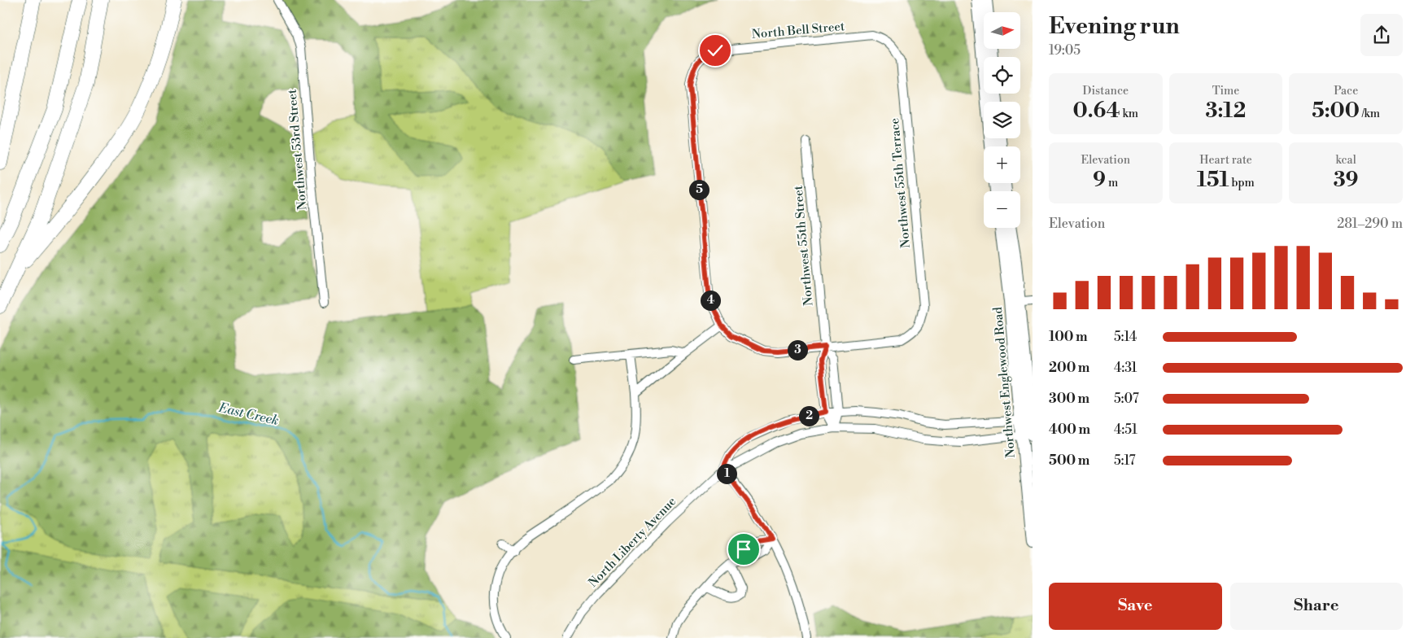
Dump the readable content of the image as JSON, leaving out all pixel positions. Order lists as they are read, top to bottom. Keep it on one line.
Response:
{"streets":{"main road":["Northwest Englewood Road"],"street":["North Bell Street","Northwest 53rd Street","Northwest 55th Terrace","Northwest 55th Street","North Liberty Avenue"]},"crossings":[["North Bell Street","Northwest 55th Terrace"],["Northwest 55th Terrace","Northwest 55th Street"],["Northwest 55th Street","North Liberty Avenue"],["Northwest Englewood Road","North Liberty Avenue"]],"water":["East Creek"],"north":"right","page":{"heading":["Evening run","19:05"],"map_buttons":["+","−"],"stats":[["Distance","0.64 km"],["Time","3:12"],["Pace","5:00 /km"],["Elevation","9 m"],["Heart rate","151 bpm"],["kcal","39"]],"pins":["5","4","3","2","1"],"chart":["Elevation","281–290 m"],"list":[{"name":"100 m","note":"5:14"},{"name":"200 m","note":"4:31"},{"name":"300 m","note":"5:07"},{"name":"400 m","note":"4:51"},{"name":"500 m","note":"5:17"}],"buttons":["Save","Share"]}}
